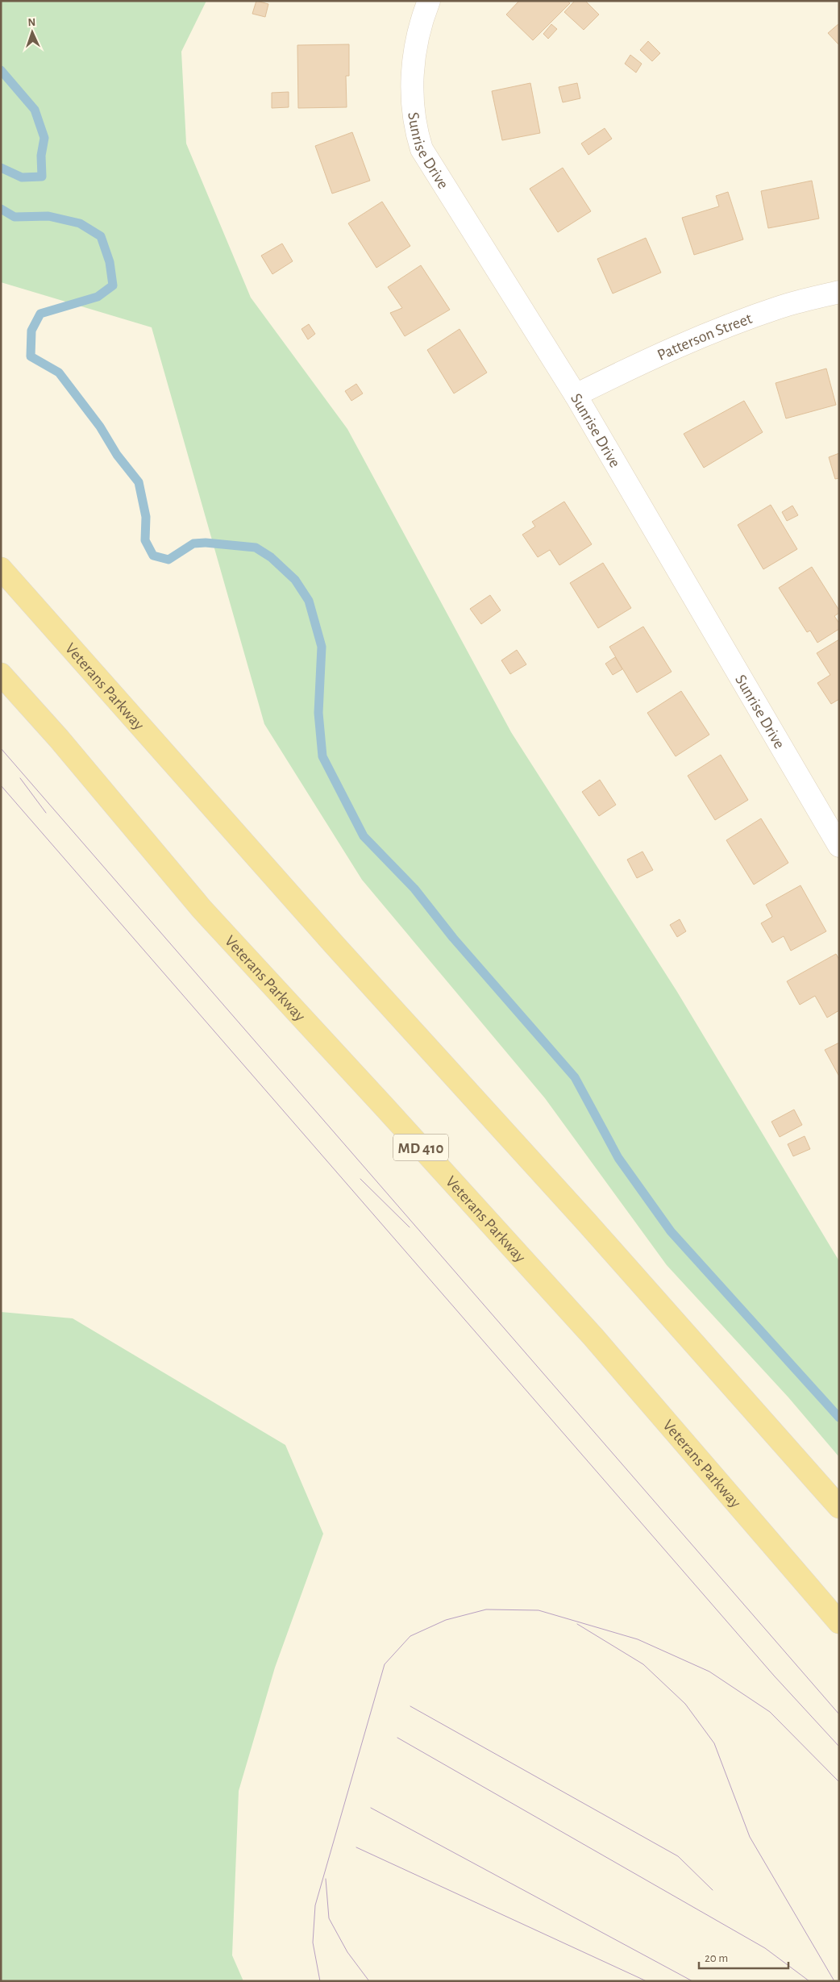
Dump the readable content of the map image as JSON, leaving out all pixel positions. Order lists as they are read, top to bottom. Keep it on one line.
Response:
{"streets":{"main road":["Veterans Parkway","MD 410"],"street":["Sunrise Drive","Patterson Street"]},"crossings":[["Sunrise Drive","Patterson Street"]],"scale_bar":"20 m","north":"top"}
